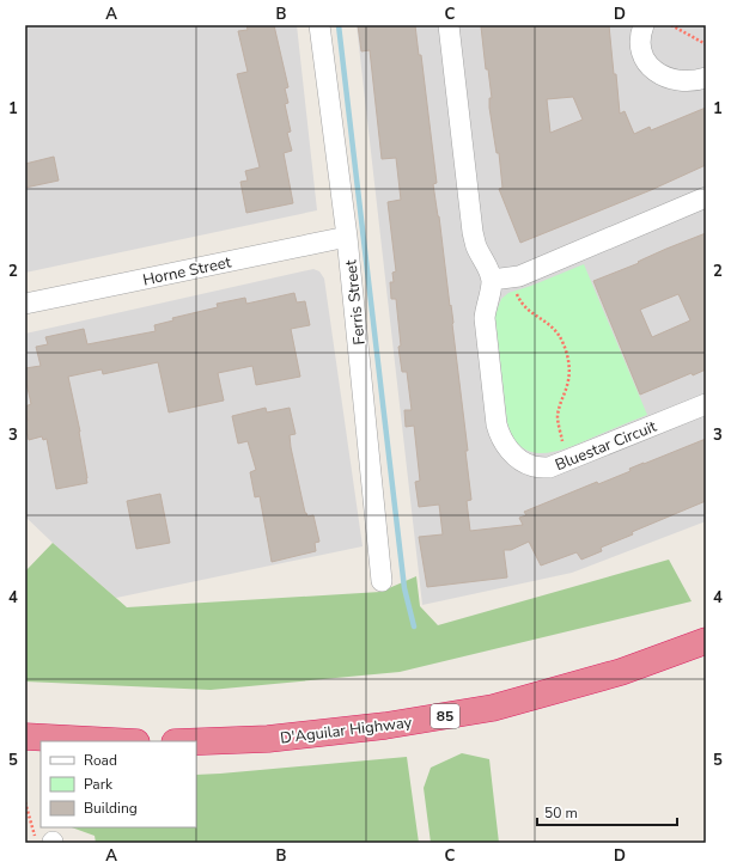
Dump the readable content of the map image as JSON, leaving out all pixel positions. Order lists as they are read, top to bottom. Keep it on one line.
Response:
{"streets":{"highway":["85","D'Aguilar Highway"],"street":["Horne Street","Ferris Street","Bluestar Circuit"]},"crossings":[["Horne Street","Ferris Street"]],"legend":["Road","Park","Building"],"scale_bar":"50 m","grid":{"columns":["A","B","C","D"],"rows":["1","2","3","4","5"]}}
